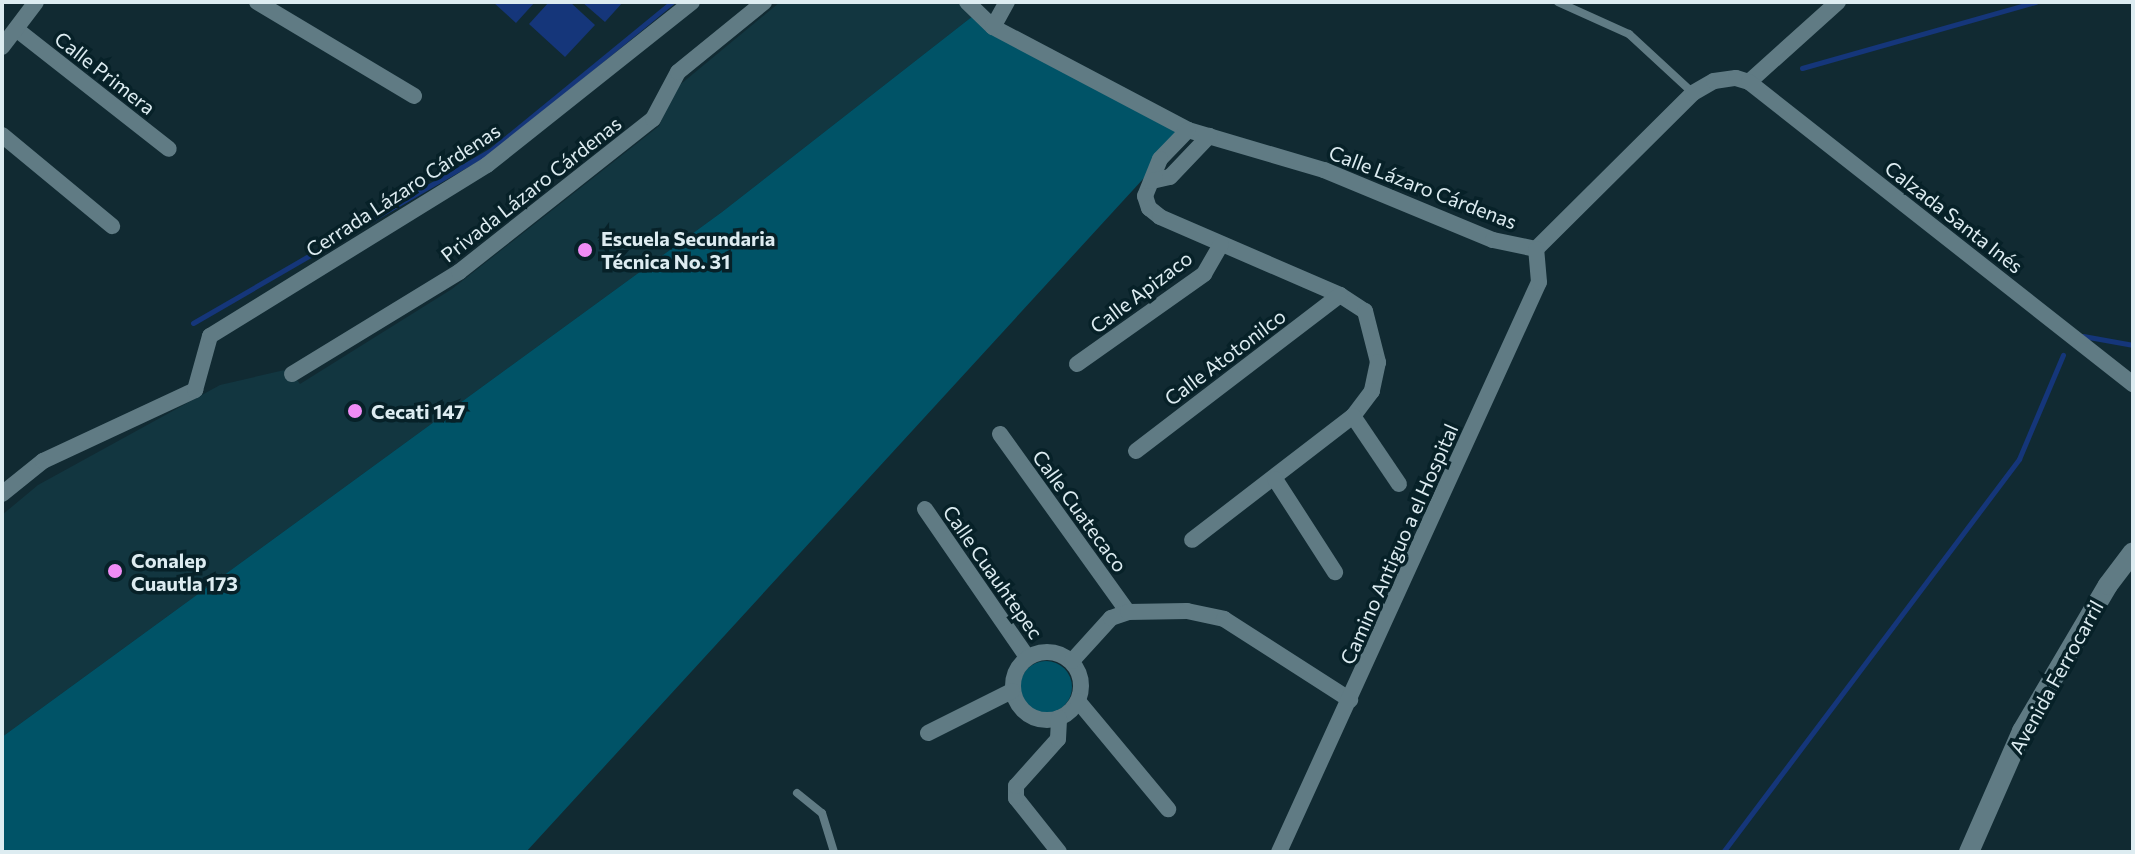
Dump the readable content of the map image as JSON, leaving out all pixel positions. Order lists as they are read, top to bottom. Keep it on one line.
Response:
{"streets":{"street":["Calle Primera","Calle Lázaro Cárdenas","Privada Lázaro Cárdenas","Cerrada Lázaro Cárdenas","Calzada Santa Inés","Calle Apizaco","Calle Atotonilco","Calle Cuatecaco","Camino Antiguo a el Hospital","Calle Cuauhtepec","Avenida Ferrocarril"]},"crossings":[["Calle Lázaro Cárdenas","Calzada Santa Inés"],["Calle Lázaro Cárdenas","Camino Antiguo a el Hospital"]],"places":["Escuela Secundaria Técnica No. 31","Cecati 147","Conalep Cuautla 173"]}
